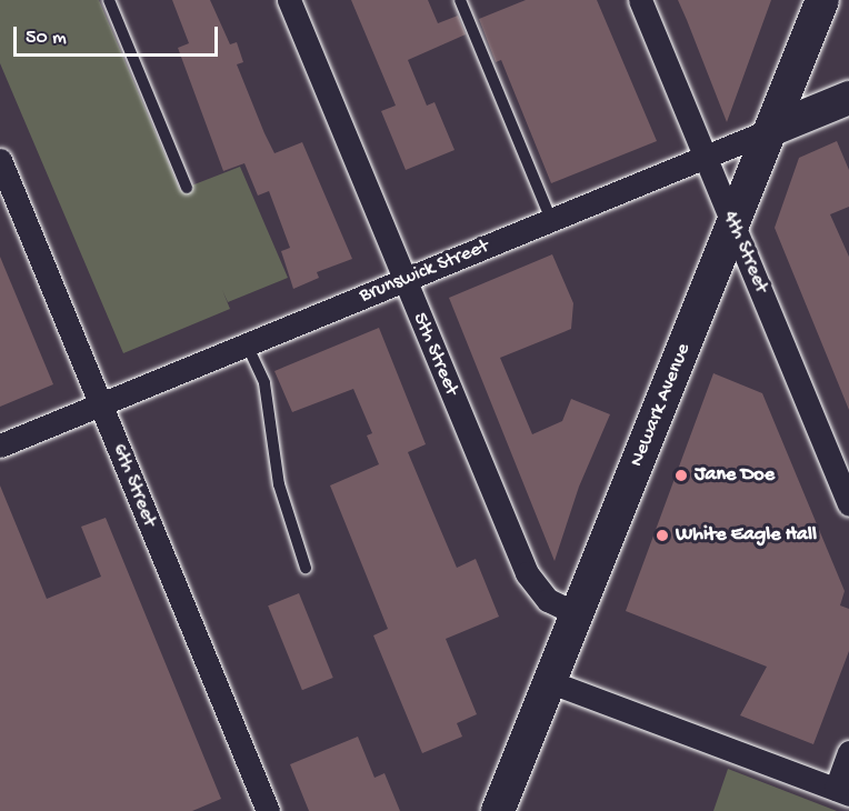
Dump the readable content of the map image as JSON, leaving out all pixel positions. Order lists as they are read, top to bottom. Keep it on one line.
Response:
{"streets":{"main road":["Brunswick Street","Newark Avenue"],"street":["4th Street","5th Street","6th Street"]},"crossings":[["4th Street","Brunswick Street"],["4th Street","Newark Avenue"],["Brunswick Street","5th Street"],["Brunswick Street","Newark Avenue"],["Brunswick Street","6th Street"],["5th Street","Newark Avenue"]],"places":["Jane Doe","White Eagle Hall"],"scale_bar":"50 m"}
